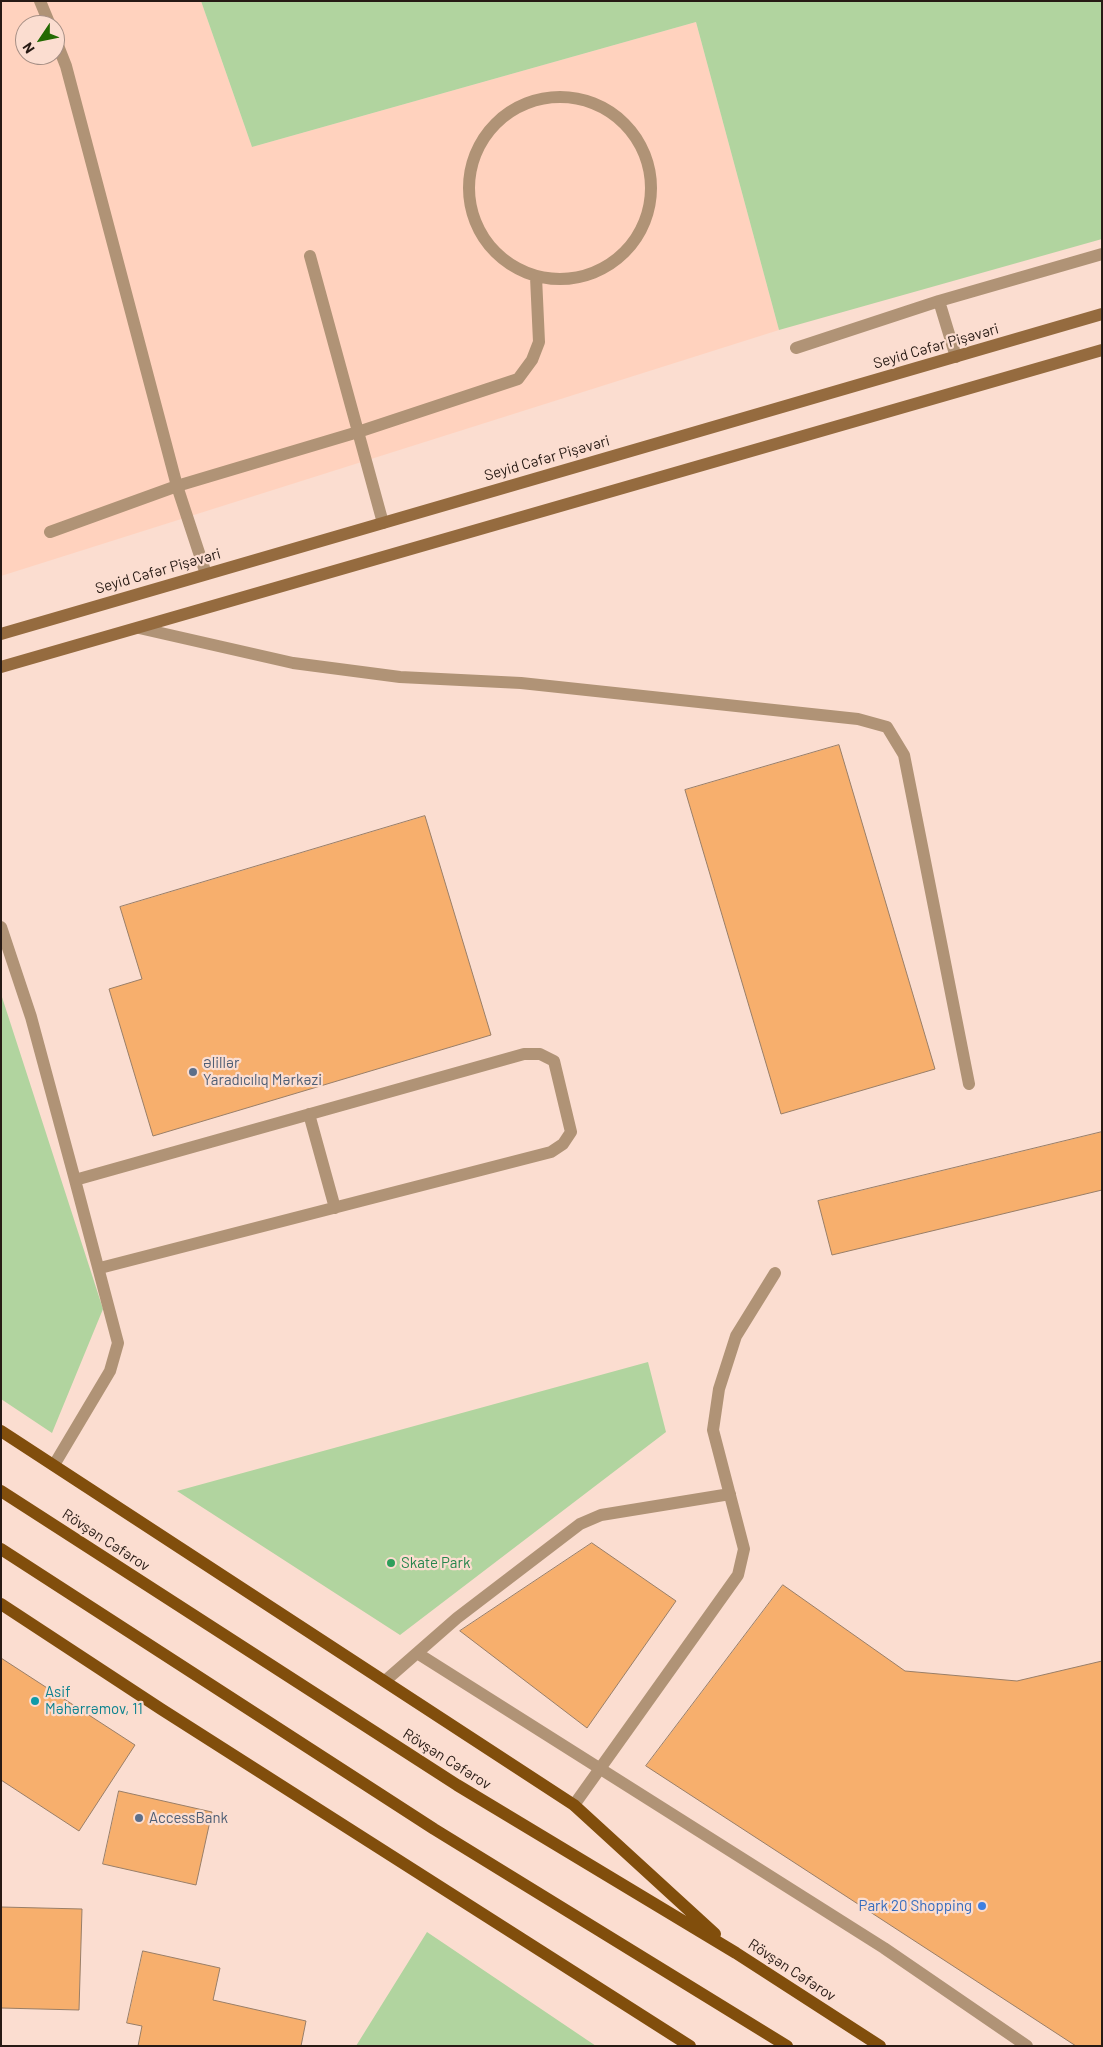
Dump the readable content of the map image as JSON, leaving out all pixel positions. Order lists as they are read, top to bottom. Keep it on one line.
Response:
{"streets":{"main road":["Rövşən Cəfərov"],"street":["Seyid Cəfər Pişəvəri"]},"places":["Əlillər Yaradıcılıq Mərkəzi","Skate Park","Asif Məhərrəmov, 11","AccessBank","Park 20 Shopping"],"north":"bottom left"}
